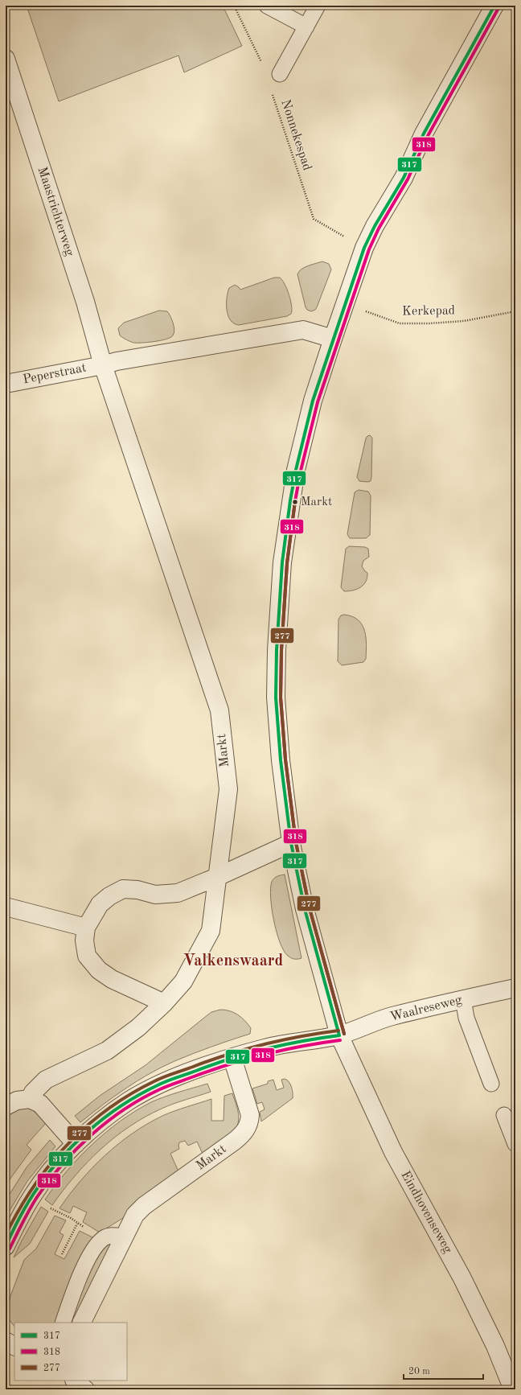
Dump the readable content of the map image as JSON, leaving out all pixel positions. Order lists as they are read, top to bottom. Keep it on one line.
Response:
{"streets":{"street":["Maastrichterweg","Peperstraat","Markt","Waalreseweg","Eindhovenseweg"],"path":["Nonnekespad","Kerkepad"]},"crossings":[["Maastrichterweg","Peperstraat"],["Maastrichterweg","Markt"],["Peperstraat","Markt"],["Waalreseweg","Eindhovenseweg"]],"districts":["Valkenswaard"],"places":["Markt"],"lines":["transit line 317","transit line 318","transit line 277"],"legend":["317","318","277"],"scale_bar":"20 m"}
